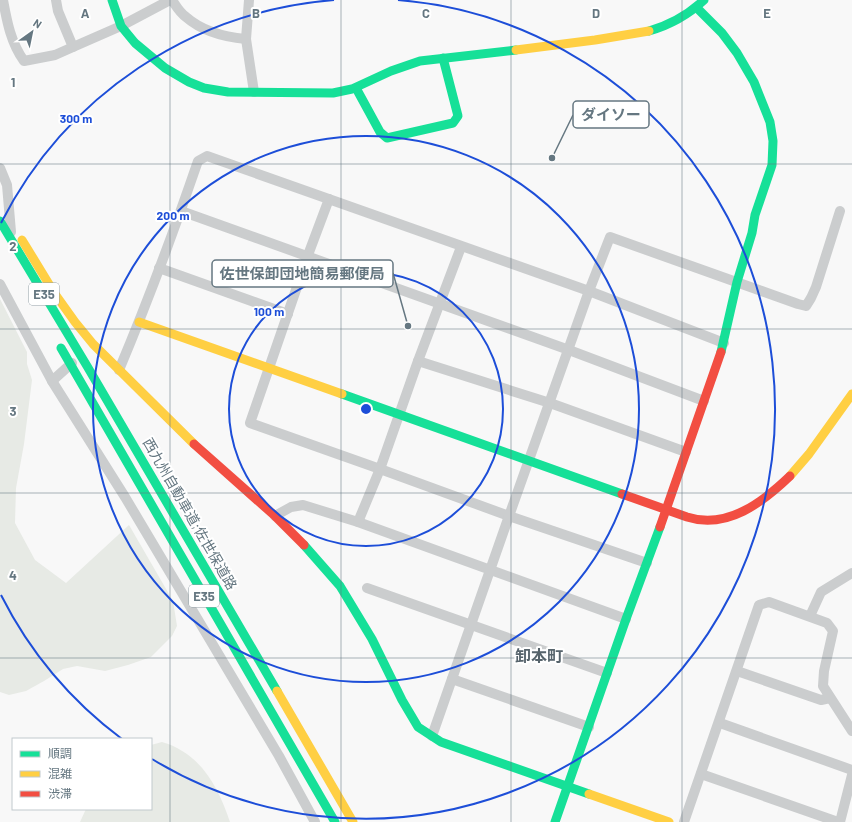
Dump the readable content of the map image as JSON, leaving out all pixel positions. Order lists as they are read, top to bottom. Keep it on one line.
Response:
{"streets":{"main road":["E35","西九州自動車道;佐世保道路"]},"districts":["卸本町"],"places":["ダイソー","佐世保卸団地簡易郵便局"],"legend":["順調","混雑","渋滞"],"north":"top right","grid":{"columns":["A","B","C","D","E"],"rows":["1","2","3","4"]},"rings":["300 m","200 m","100 m"]}
